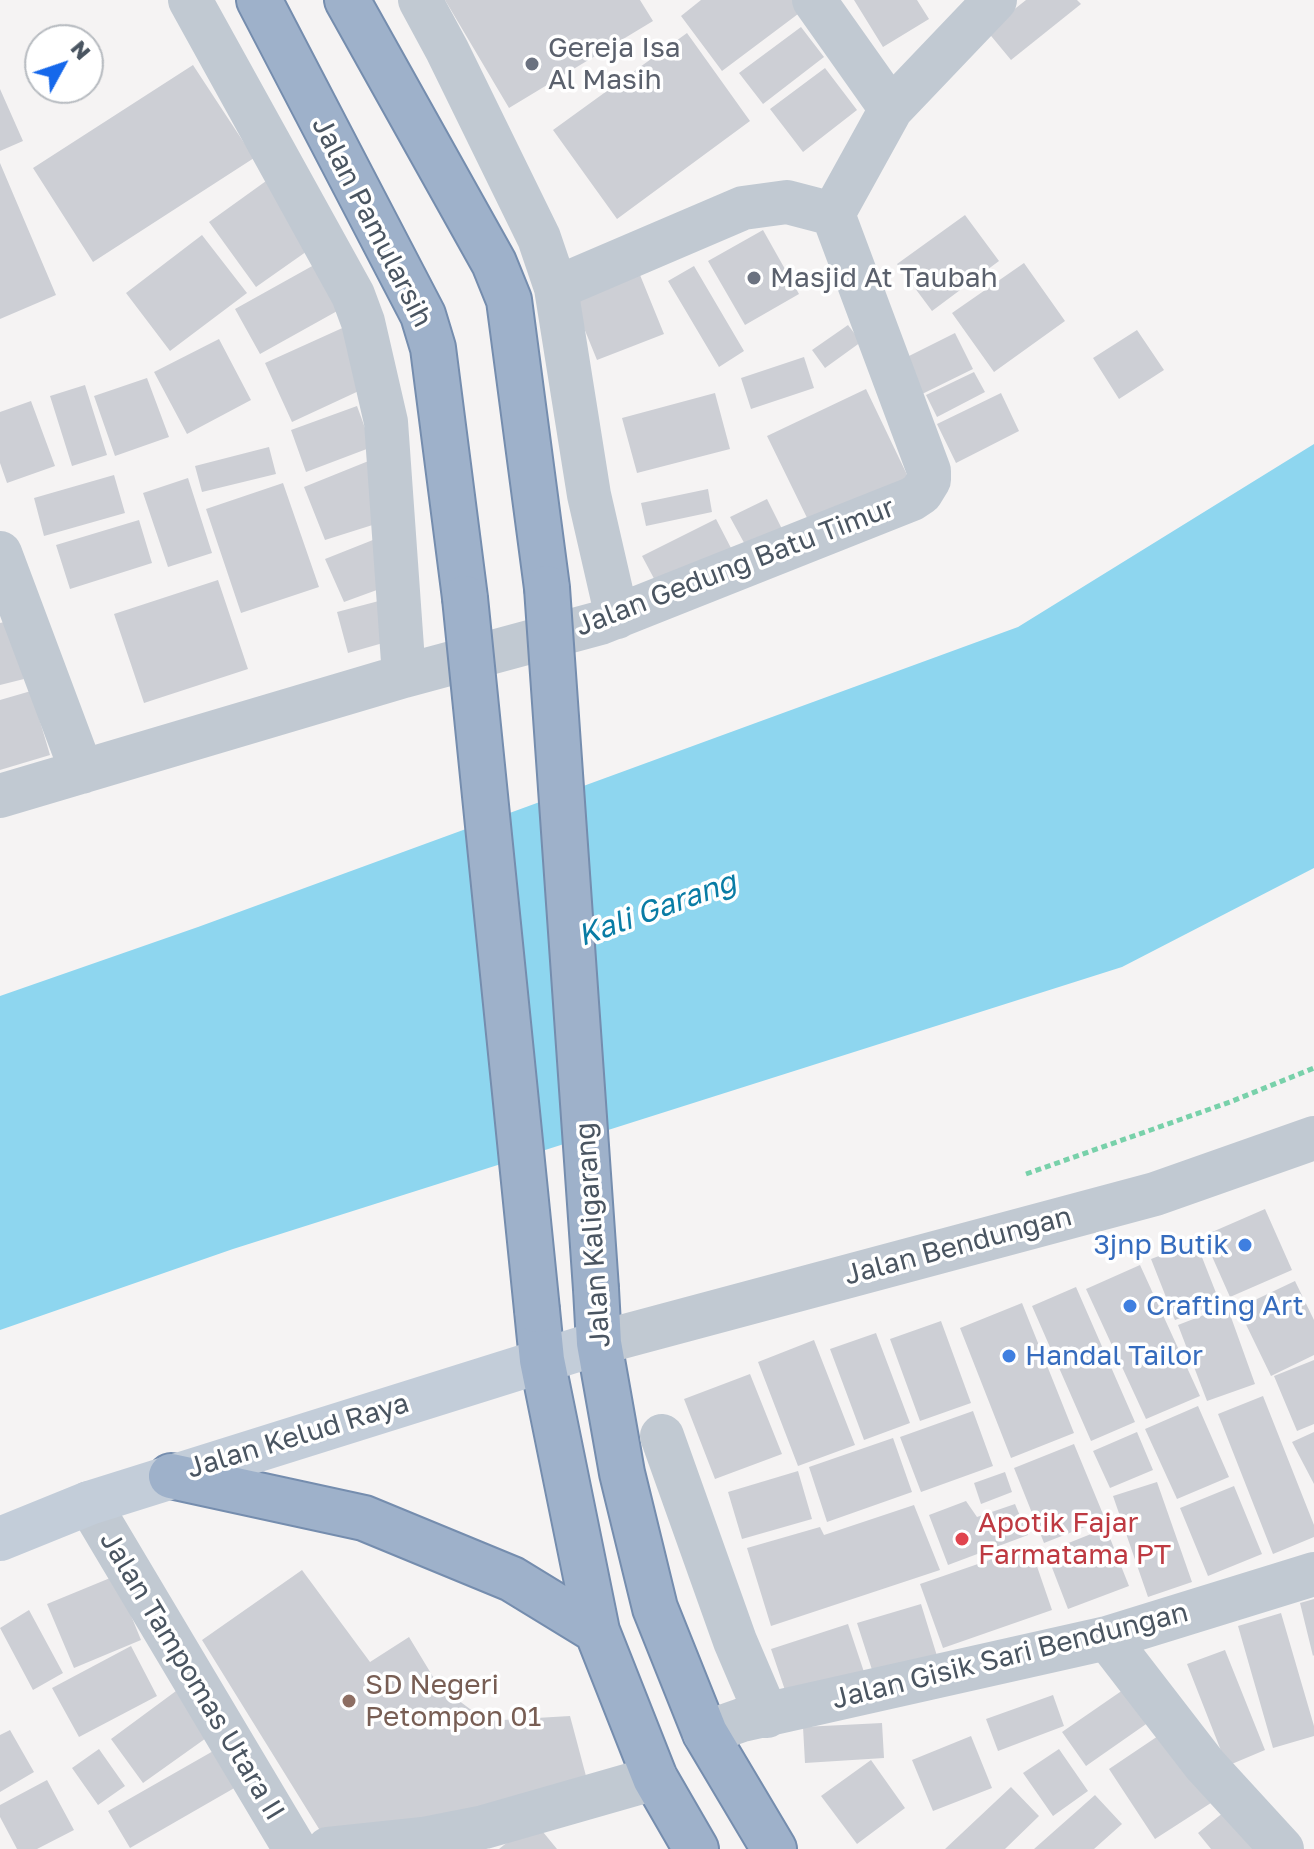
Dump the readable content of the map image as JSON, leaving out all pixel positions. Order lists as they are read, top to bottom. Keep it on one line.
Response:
{"streets":{"highway":["Jalan Pamularsih","Jalan Kaligarang"],"main road":["Jalan Kelud Raya"],"street":["Jalan Gedung Batu Timur","Jalan Bendungan","Jalan Gisik Sari Bendungan","Jalan Tampomas Utara II"]},"crossings":[["Jalan Pamularsih","Jalan Kelud Raya"],["Jalan Kaligarang","Jalan Bendungan"],["Jalan Kaligarang","Jalan Kelud Raya"],["Jalan Kaligarang","Jalan Gisik Sari Bendungan"],["Jalan Bendungan","Jalan Kelud Raya"],["Jalan Kelud Raya","Jalan Tampomas Utara II"]],"water":["Kali Garang"],"places":["Gereja Isa Al Masih","Masjid At Taubah","3jnp Butik","Crafting Art","Handal Tailor","Apotik Fajar Farmatama PT","SD Negeri Petompon 01"],"north":"top right"}
